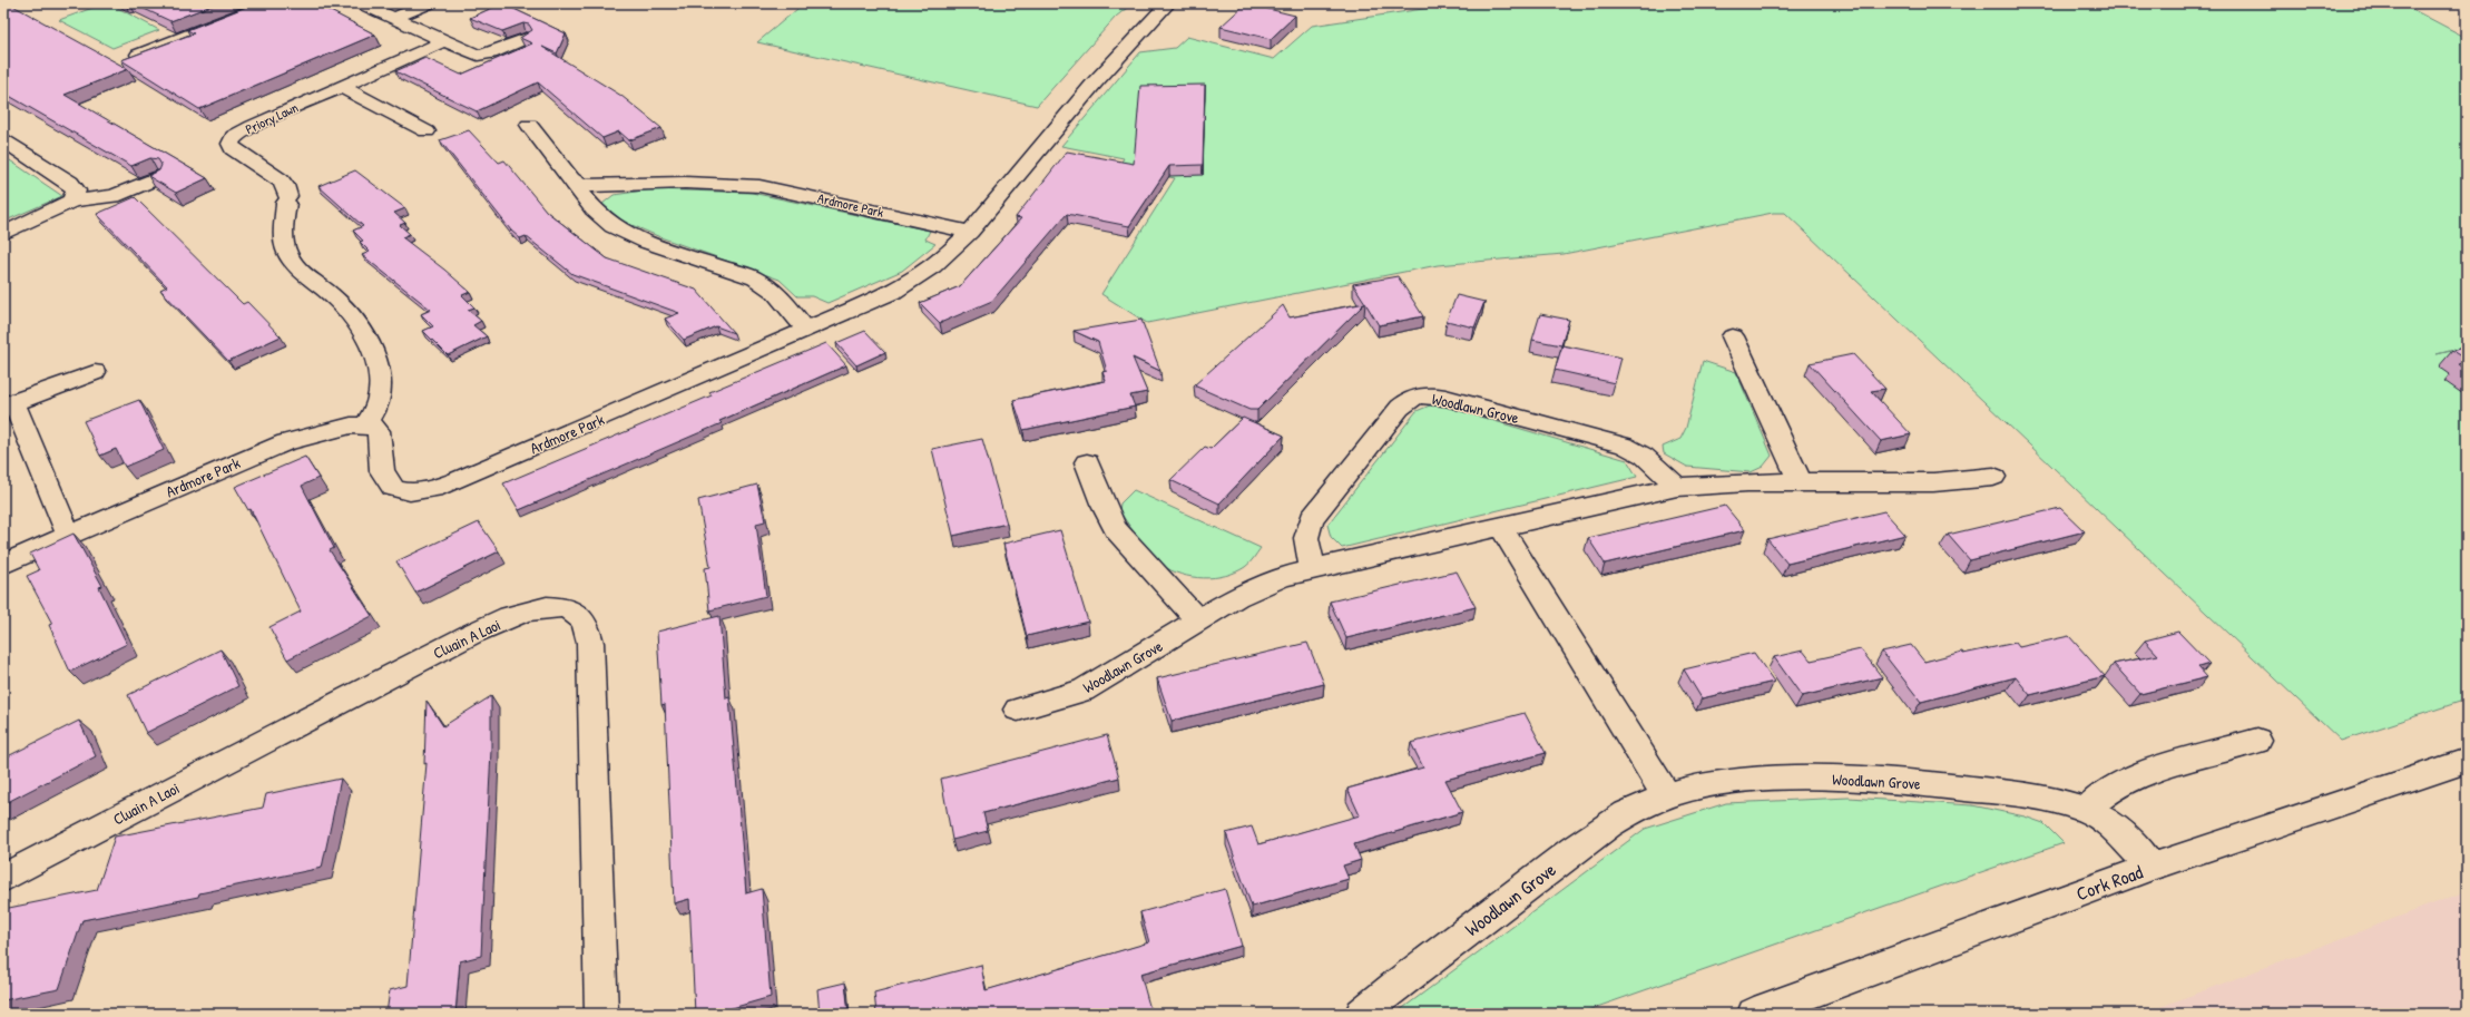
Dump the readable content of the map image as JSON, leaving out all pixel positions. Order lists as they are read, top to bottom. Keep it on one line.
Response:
{"streets":{"street":["Priory Lawn","Ardmore Park","Woodlawn Grove","Cluain A Laoi","Cork Road"]},"crossings":[["Priory Lawn","Ardmore Park"],["Woodlawn Grove","Cork Road"]]}
